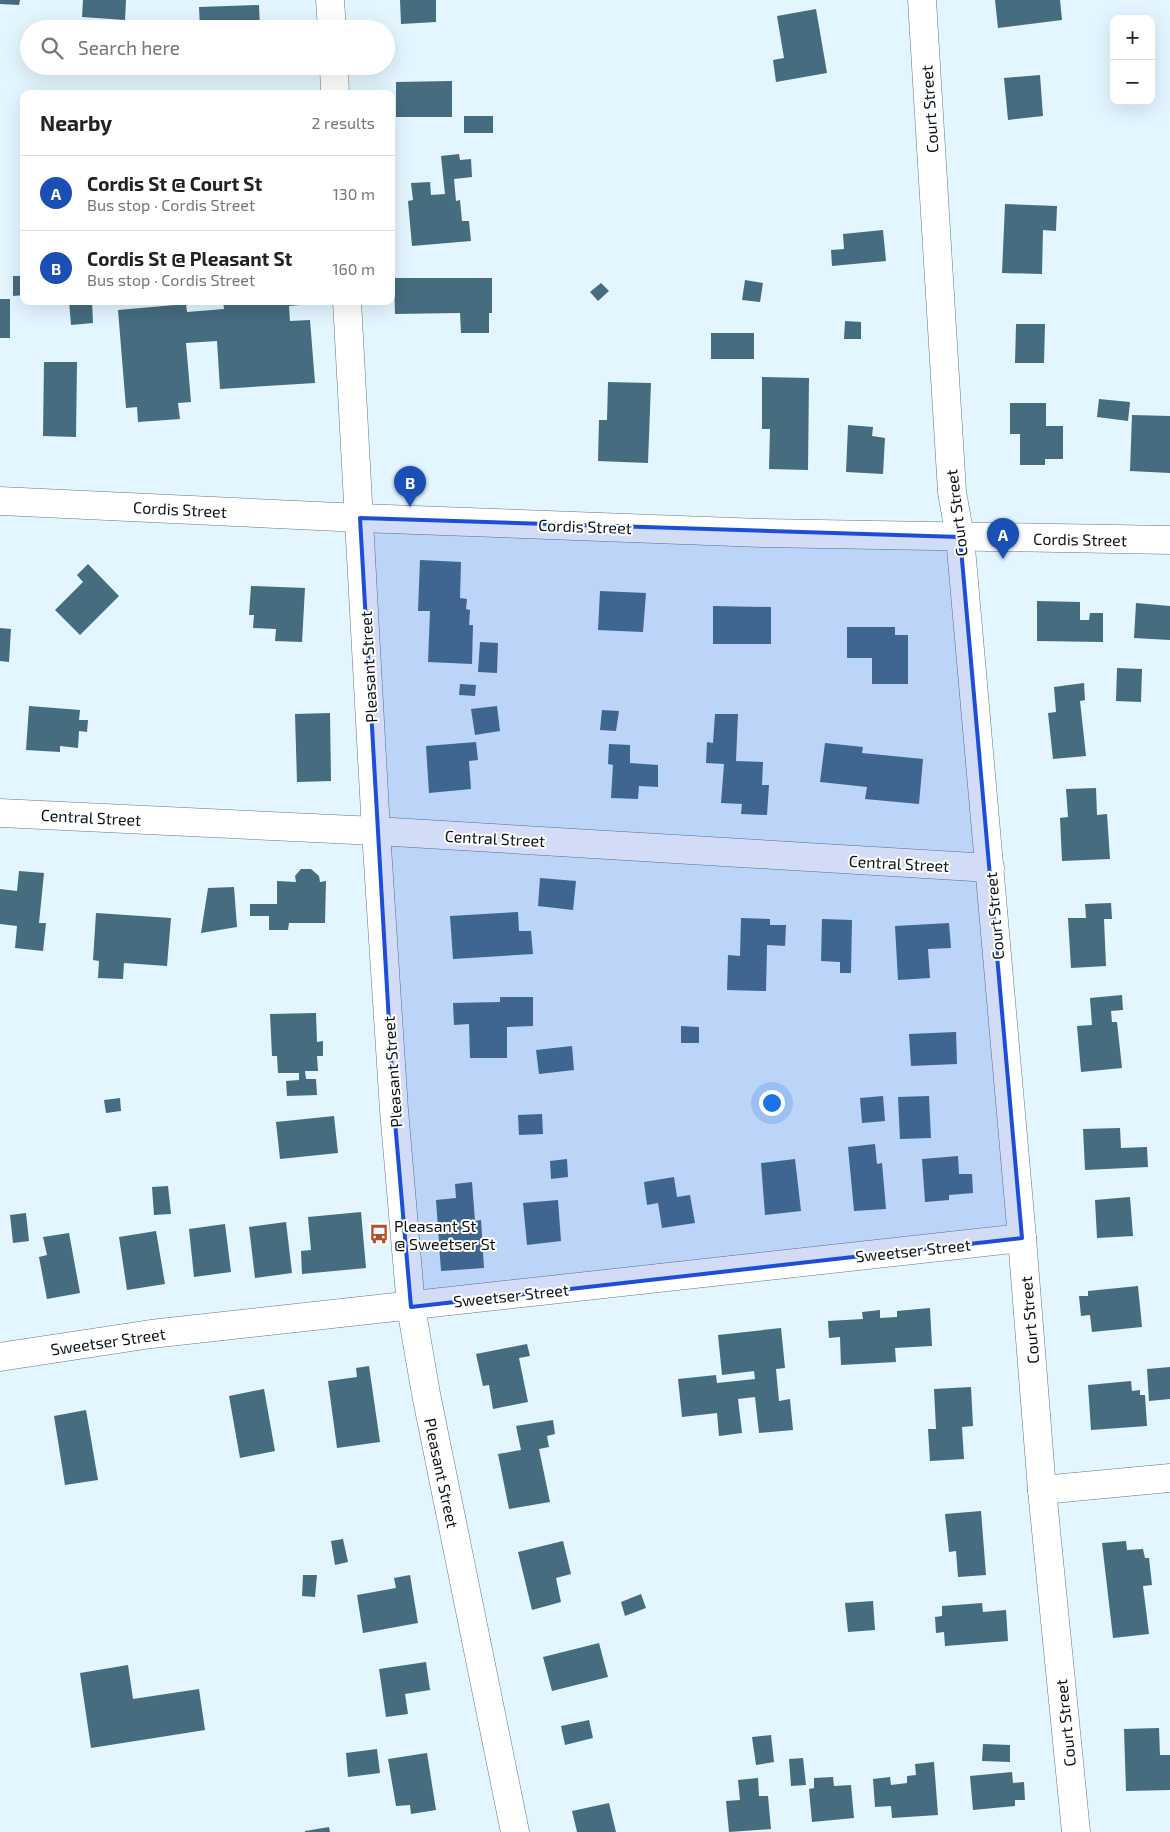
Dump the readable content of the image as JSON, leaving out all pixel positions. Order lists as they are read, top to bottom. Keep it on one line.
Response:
{"streets":{"street":["Court Street","Cordis Street","Pleasant Street","Central Street","Sweetser Street"]},"crossings":[["Court Street","Cordis Street"],["Court Street","Central Street"],["Court Street","Sweetser Street"],["Cordis Street","Pleasant Street"],["Pleasant Street","Central Street"],["Pleasant Street","Sweetser Street"]],"places":{"bus stop":["Pleasant St @ Sweetser St"]},"page":{"map_buttons":["+","−"],"search":"Search here","heading":["Nearby","2 results"],"list":[{"mark":"A","name":"Cordis St @ Court St","note":"Bus stop · Cordis Street","value":"130 m"},{"mark":"B","name":"Cordis St @ Pleasant St","note":"Bus stop · Cordis Street","value":"160 m"}],"pins":["B","A"]}}
